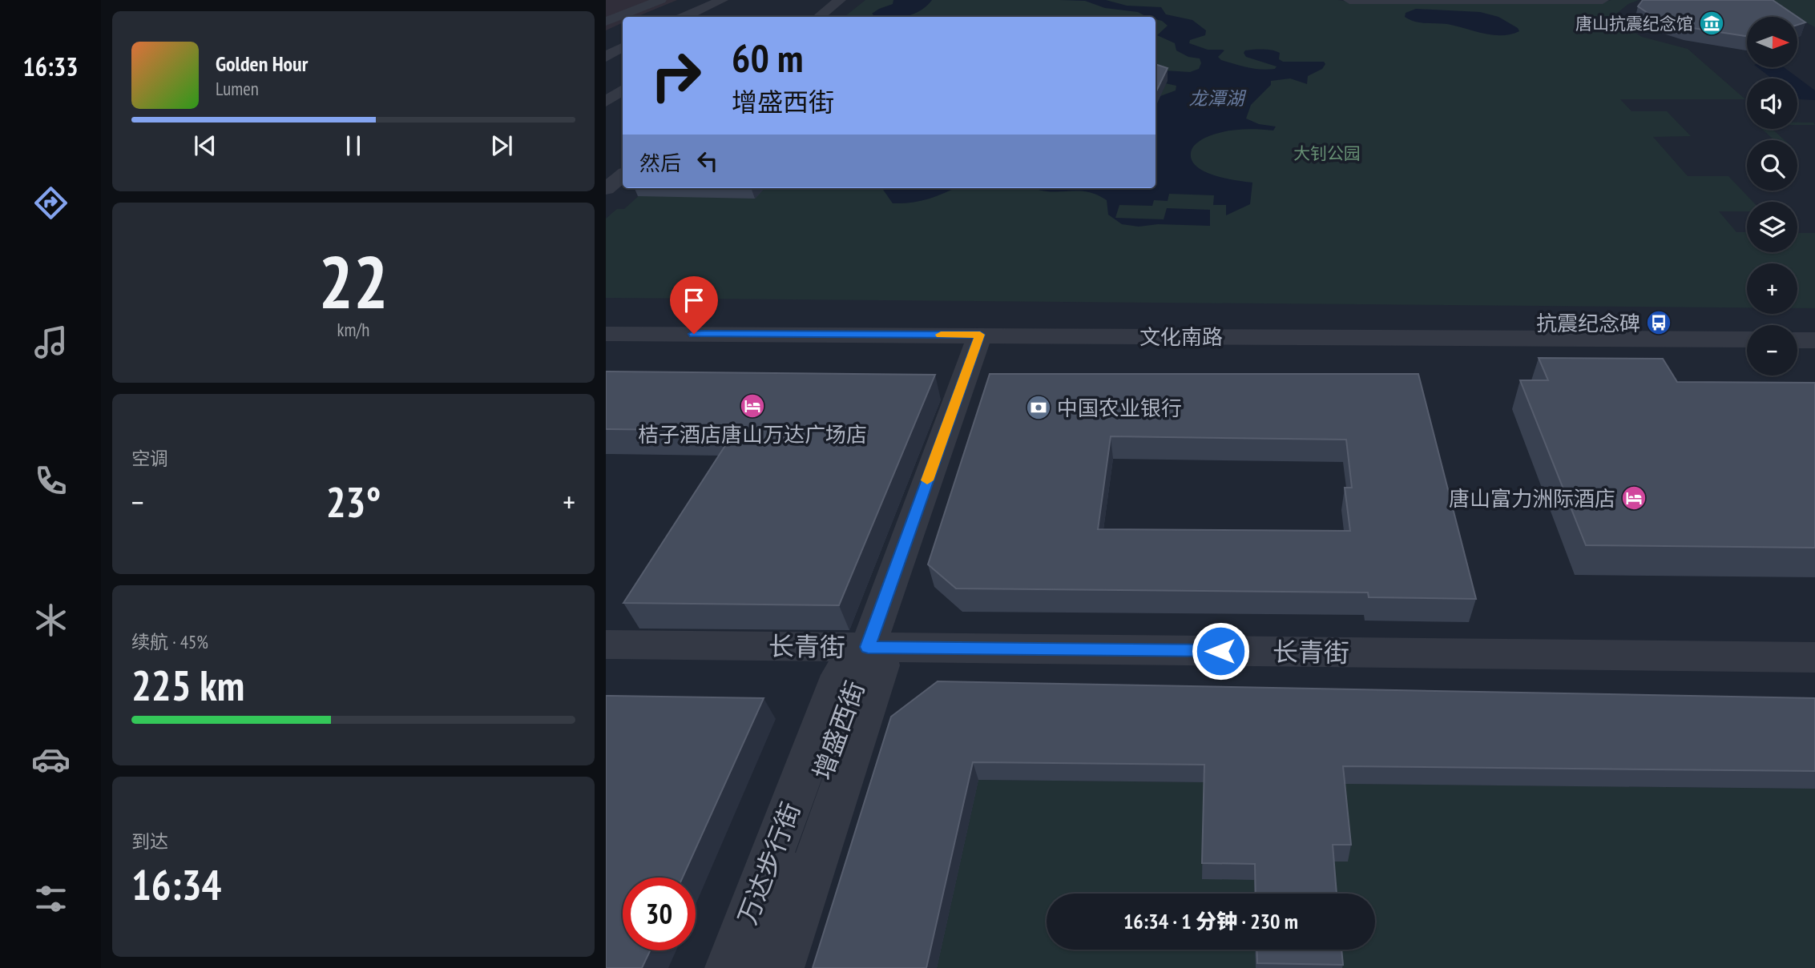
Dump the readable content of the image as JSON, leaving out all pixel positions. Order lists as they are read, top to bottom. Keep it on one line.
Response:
{"streets":{"street":["文化南路","长青街","增盛西街","万达步行街"]},"crossings":[["文化南路","增盛西街"],["长青街","增盛西街"],["长青街","万达步行街"],["增盛西街","万达步行街"]],"water":["龙潭湖"],"parks":["大钊公园"],"places":{"museum":["唐山抗震纪念馆"],"bus stop":["抗震纪念碑"],"hotel":["桔子酒店唐山万达广场店","唐山富力洲际酒店"],"bank":["中国农业银行"]},"north":"right","page":{"tabs":"16:33","map_buttons":["+","−"],"turn":["60 m","增盛西街"],"song":["Golden Hour","Lumen"],"then":"然后","tile":[["22","km/h"],"空调",["续航 · 45%","225 km"],["到达","16:34"]],"heat":["−","23°","+"],"limit":"30","trip":"16:34 · 1 分钟 · 230 m"}}
